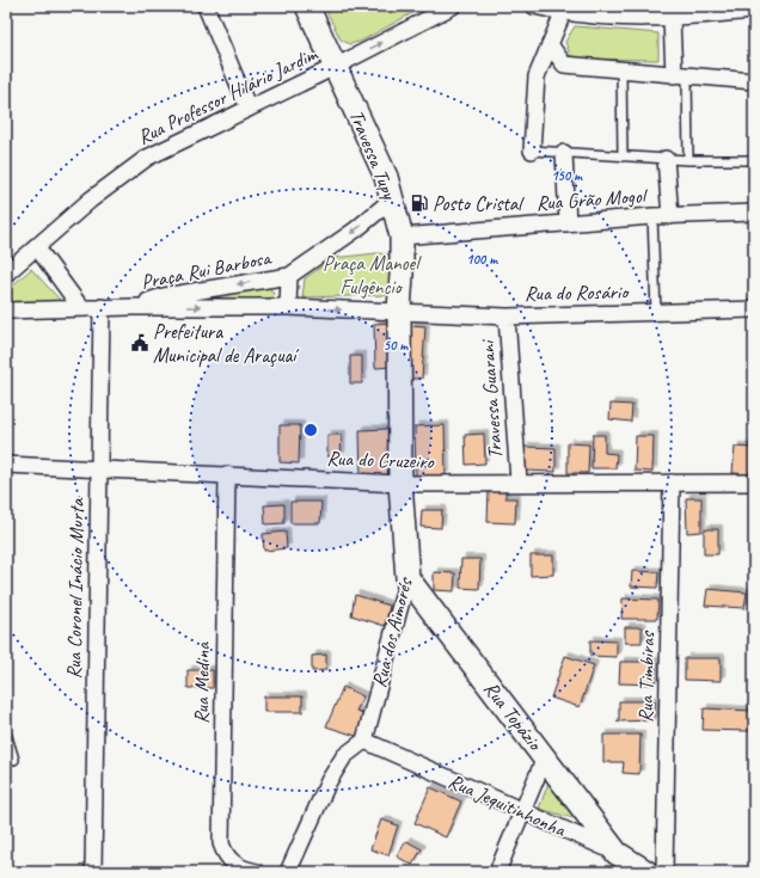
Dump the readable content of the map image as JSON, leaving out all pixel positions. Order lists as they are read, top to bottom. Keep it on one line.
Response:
{"streets":{"main road":["Travessa Tupy","Rua dos Aimorés","Rua Topázio","Rua Jequitinhonha"],"street":["Rua Professor Hilário Jardim","Rua Grão Mogol","Praça Rui Barbosa","Rua do Rosário","Travessa Guarani","Rua do Cruzeiro","Rua Coronel Inácio Murta","Rua Timbiras","Rua Medina"]},"crossings":[["Rua Professor Hilário Jardim","Travessa Tupy"],["Travessa Tupy","Rua Grão Mogol"],["Travessa Tupy","Rua do Rosário"],["Travessa Tupy","Rua dos Aimorés"],["Praça Rui Barbosa","Rua Coronel Inácio Murta"],["Rua do Rosário","Travessa Guarani"],["Rua do Rosário","Rua dos Aimorés"],["Travessa Guarani","Rua do Cruzeiro"],["Rua do Cruzeiro","Rua Coronel Inácio Murta"],["Rua do Cruzeiro","Rua dos Aimorés"],["Rua do Cruzeiro","Rua Timbiras"],["Rua do Cruzeiro","Rua Medina"],["Rua dos Aimorés","Rua Topázio"],["Rua dos Aimorés","Rua Jequitinhonha"],["Rua Topázio","Rua Jequitinhonha"]],"parks":["Praça Manoel Fulgêncio"],"places":{"fuel station":["Posto Cristal"],"public building":["Prefeitura Municipal de Araçuaí"]},"rings":["150 m","100 m","50 m"]}
